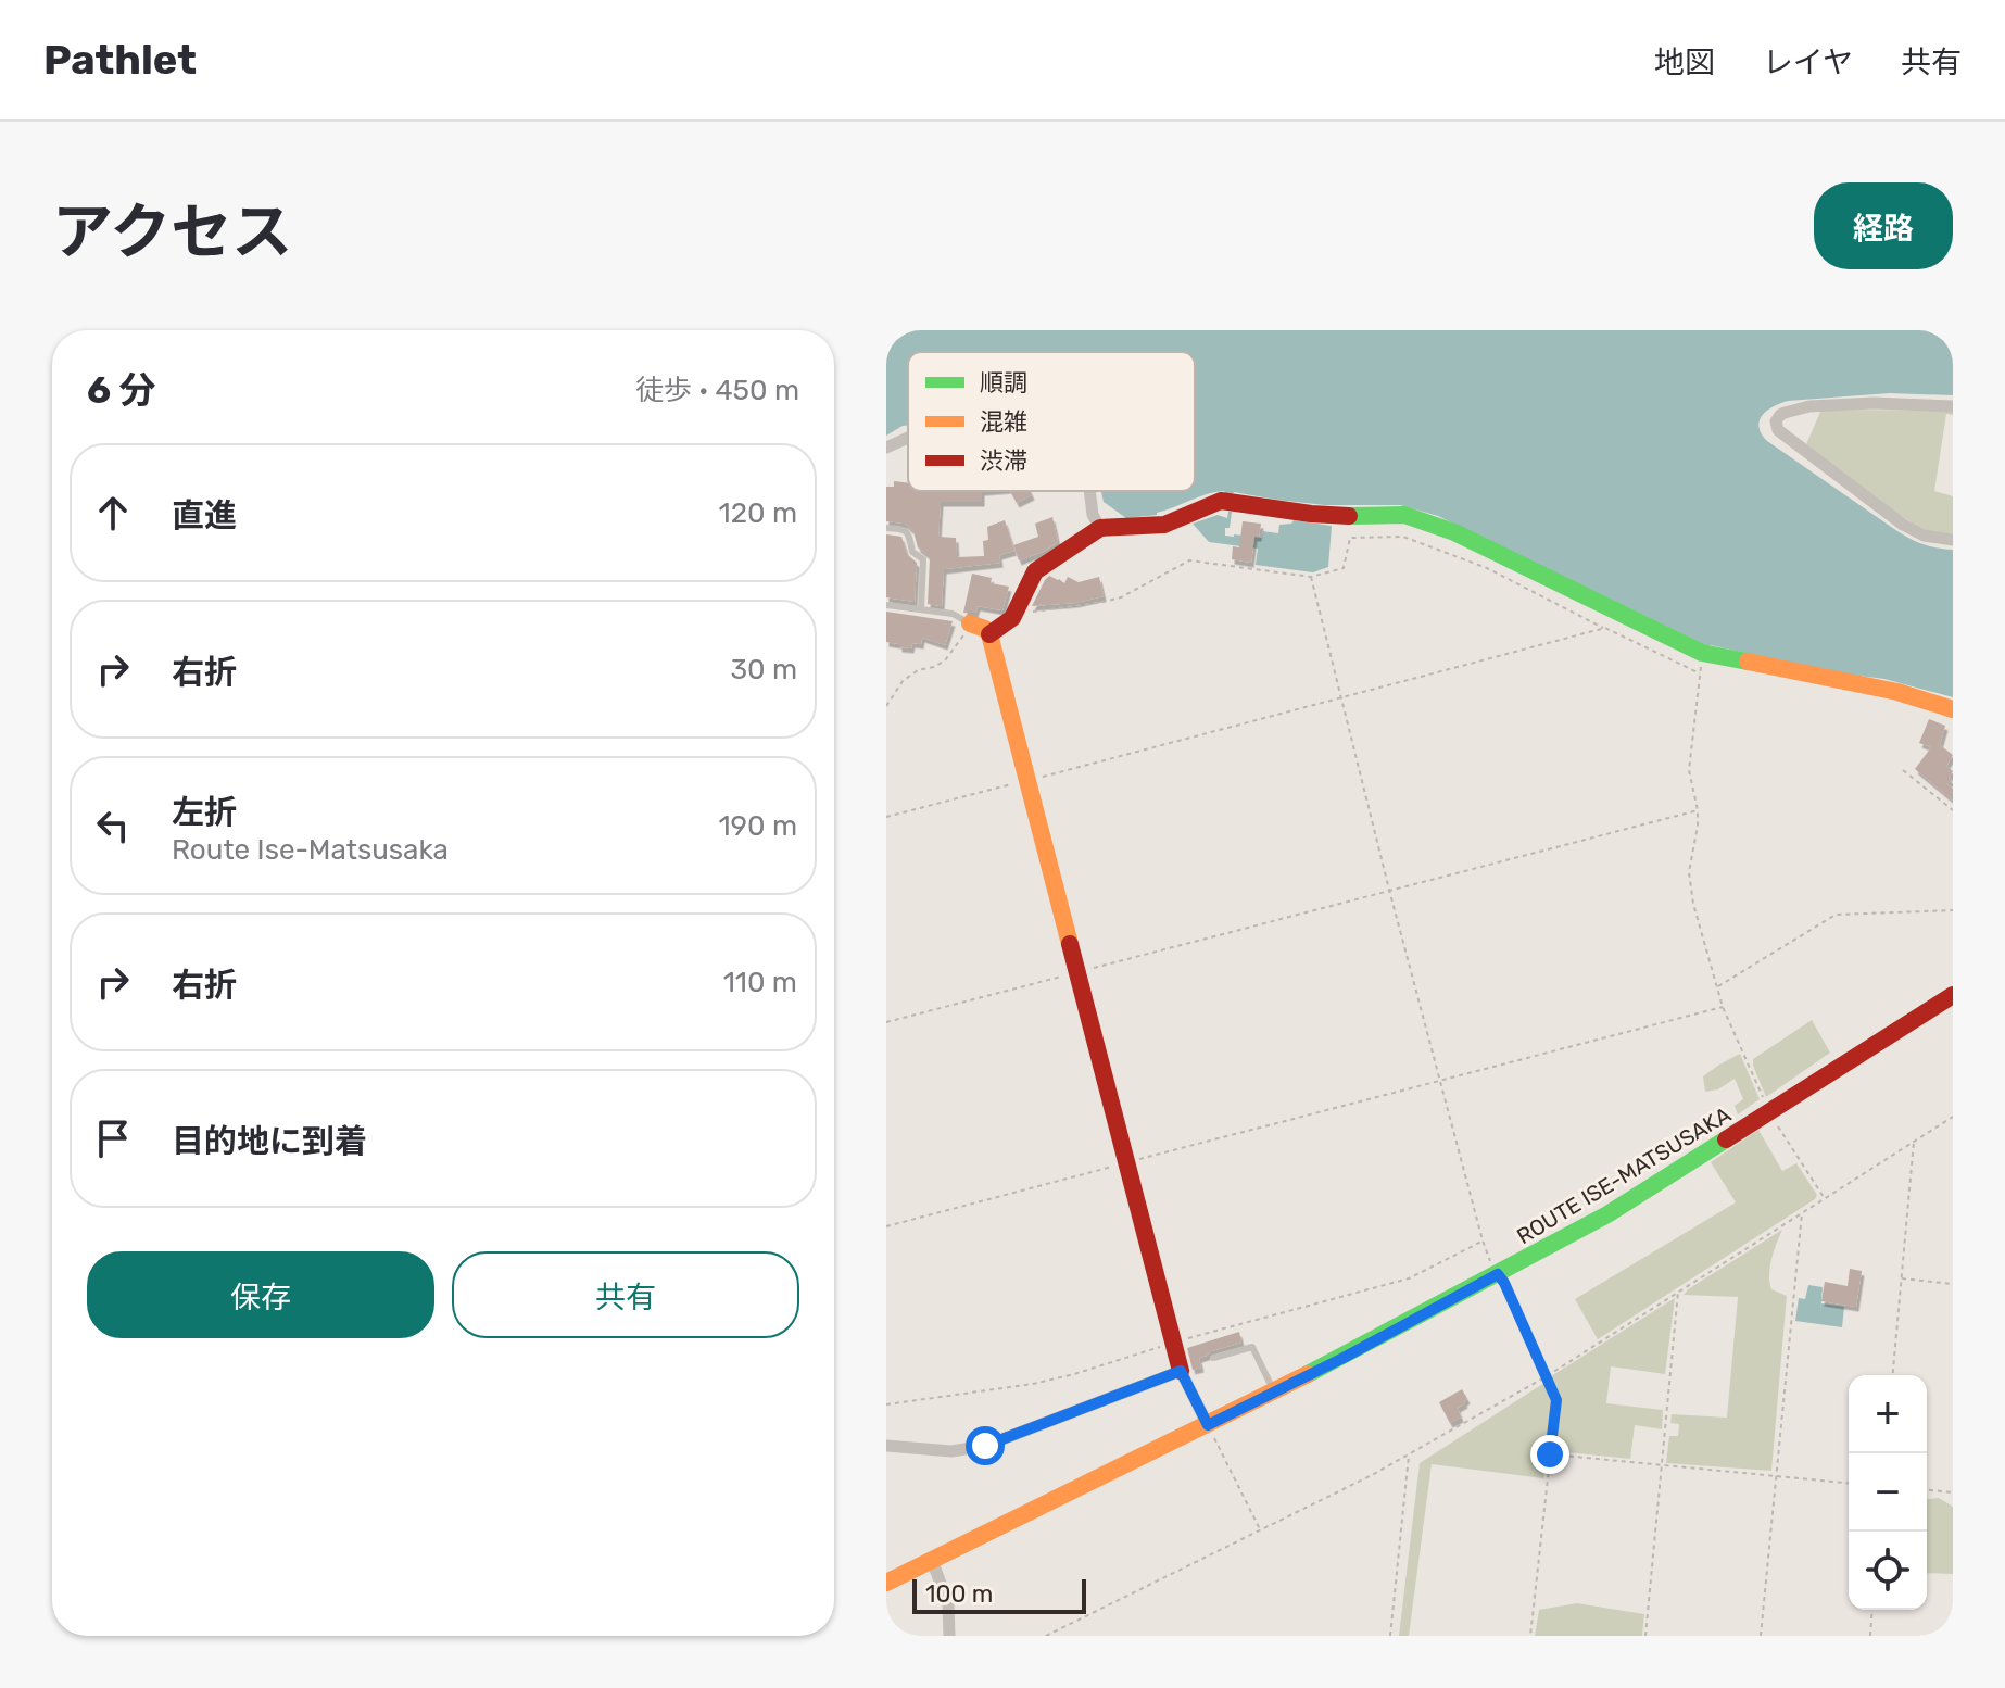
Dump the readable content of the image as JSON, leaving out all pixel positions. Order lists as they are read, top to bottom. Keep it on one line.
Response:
{"streets":{"street":["ROUTE ISE-MATSUSAKA"]},"legend":["順調","混雑","渋滞"],"scale_bar":"100 m","page":{"header":"Pathlet","nav":["地図","レイヤ","共有"],"title":"アクセス","buttons":["経路",["保存","共有"]],"heading":["6 分","徒歩 · 450 m"],"list":[["直進","120 m"],["右折","30 m"],["左折","Route Ise-Matsusaka","190 m"],["右折","110 m"],"目的地に到着"],"map_buttons":["+","−"],"scale":"100 m"}}
